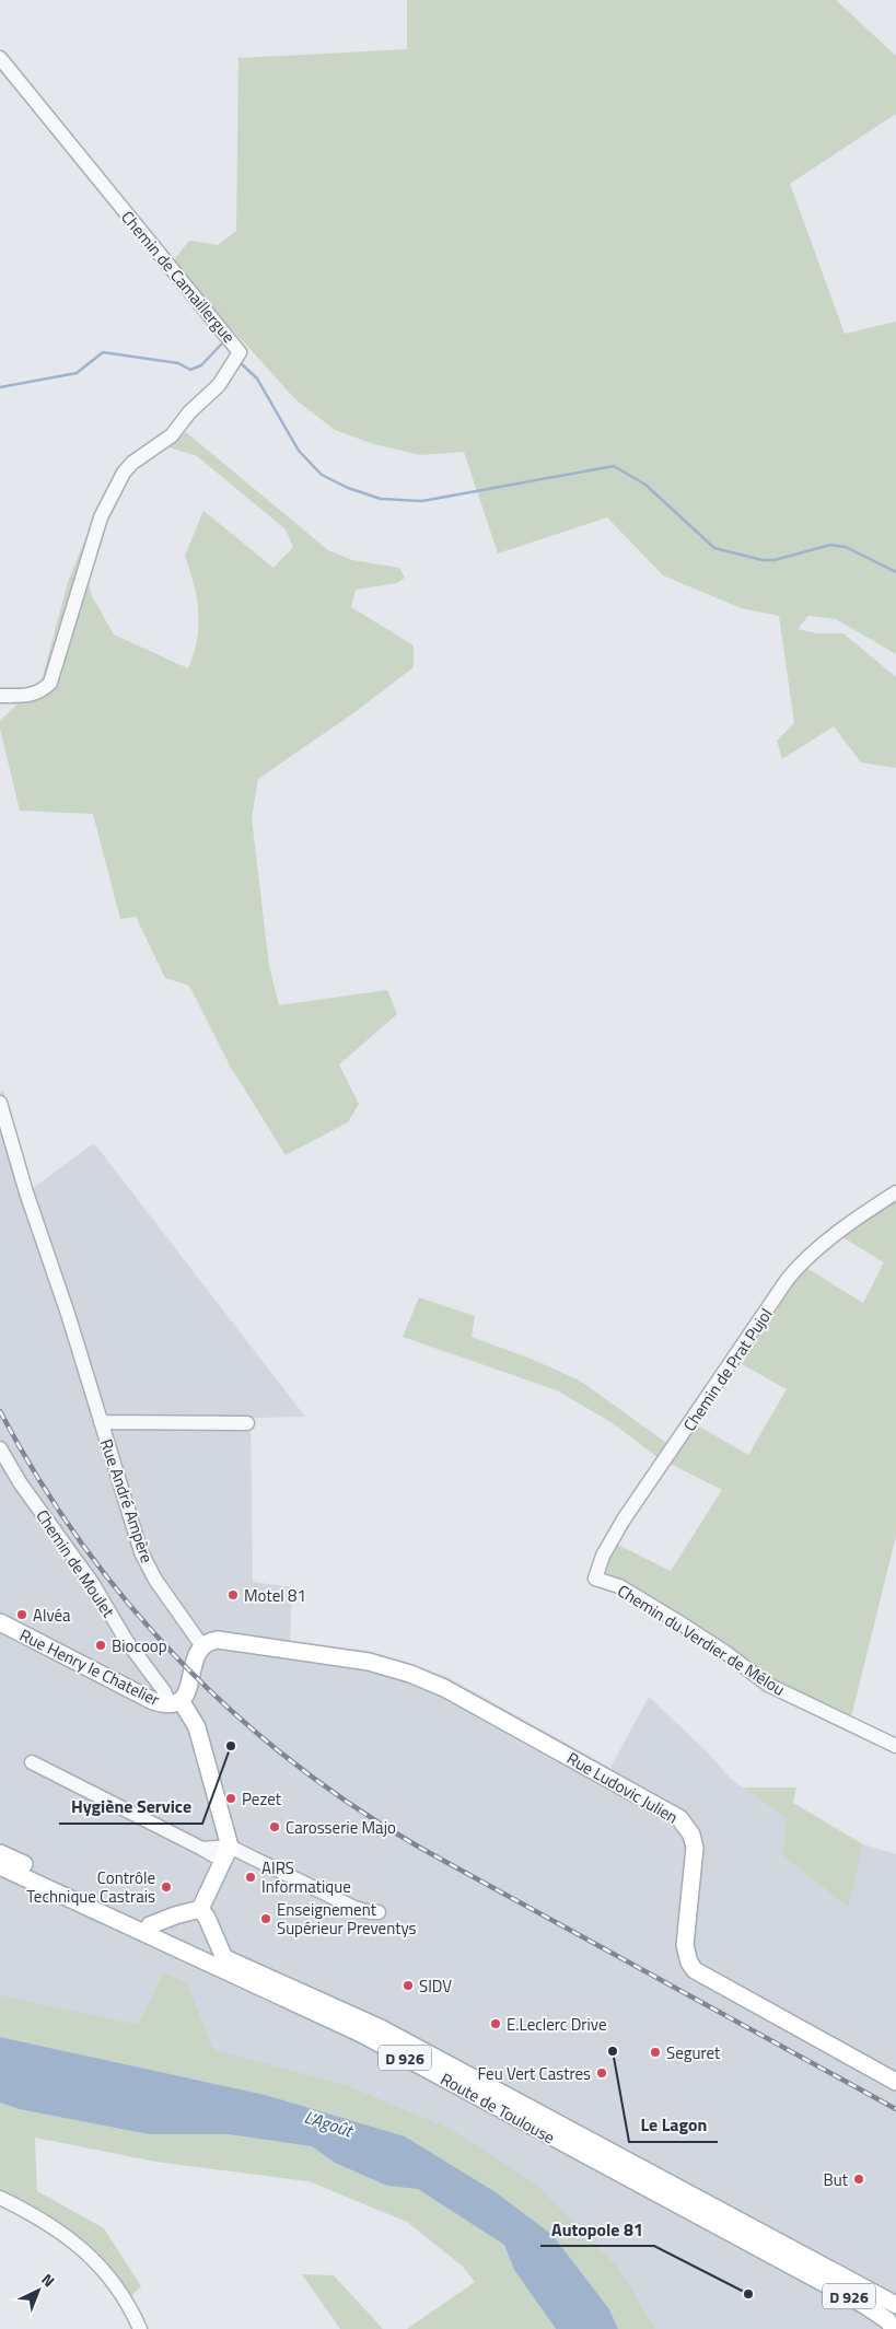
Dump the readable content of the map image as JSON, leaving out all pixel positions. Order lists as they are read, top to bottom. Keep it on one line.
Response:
{"streets":{"main road":["Rue Henry le Chatelier","Rue Ludovic Julien","D 926","Route de Toulouse"],"street":["Chemin de Camaillergue","Chemin de Prat Pujol","Rue André Ampère","Chemin de Moulet","Chemin du Verdier de Mélou"]},"crossings":[["Chemin de Prat Pujol","Chemin du Verdier de Mélou"],["Rue André Ampère","Rue Ludovic Julien"],["Chemin de Moulet","Rue Henry le Chatelier"]],"water":["L'Agoût"],"places":["Motel 81","Alvéa","Biocoop","Hygiène Service","Pezet","Carosserie Majo","AIRS Informatique","Contrôle Technique Castrais","Enseignement Supérieur Preventys","SIDV","E.Leclerc Drive","Le Lagon","Seguret","Feu Vert Castres","But","Autopole 81"],"north":"top right"}
